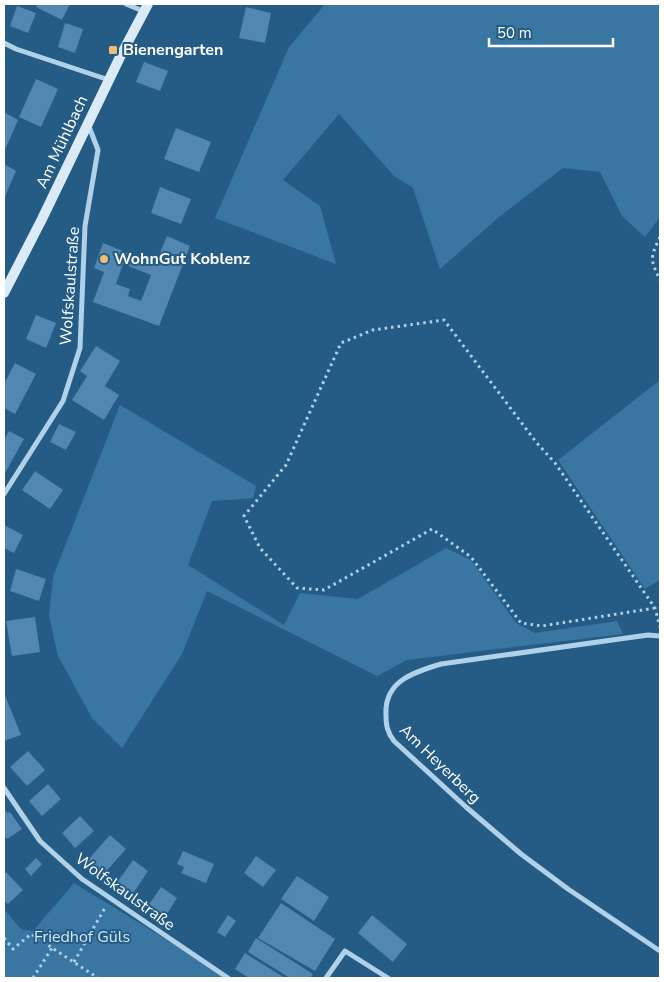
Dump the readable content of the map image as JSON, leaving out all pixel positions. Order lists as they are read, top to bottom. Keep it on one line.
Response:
{"streets":{"street":["Am Mühlbach","Wolfskaulstraße","Am Heyerberg"]},"crossings":[["Am Mühlbach","Wolfskaulstraße"]],"parks":["Friedhof Güls"],"places":{"transit":["Bienengarten"],"other":["WohnGut Koblenz"]},"scale_bar":"50 m"}
